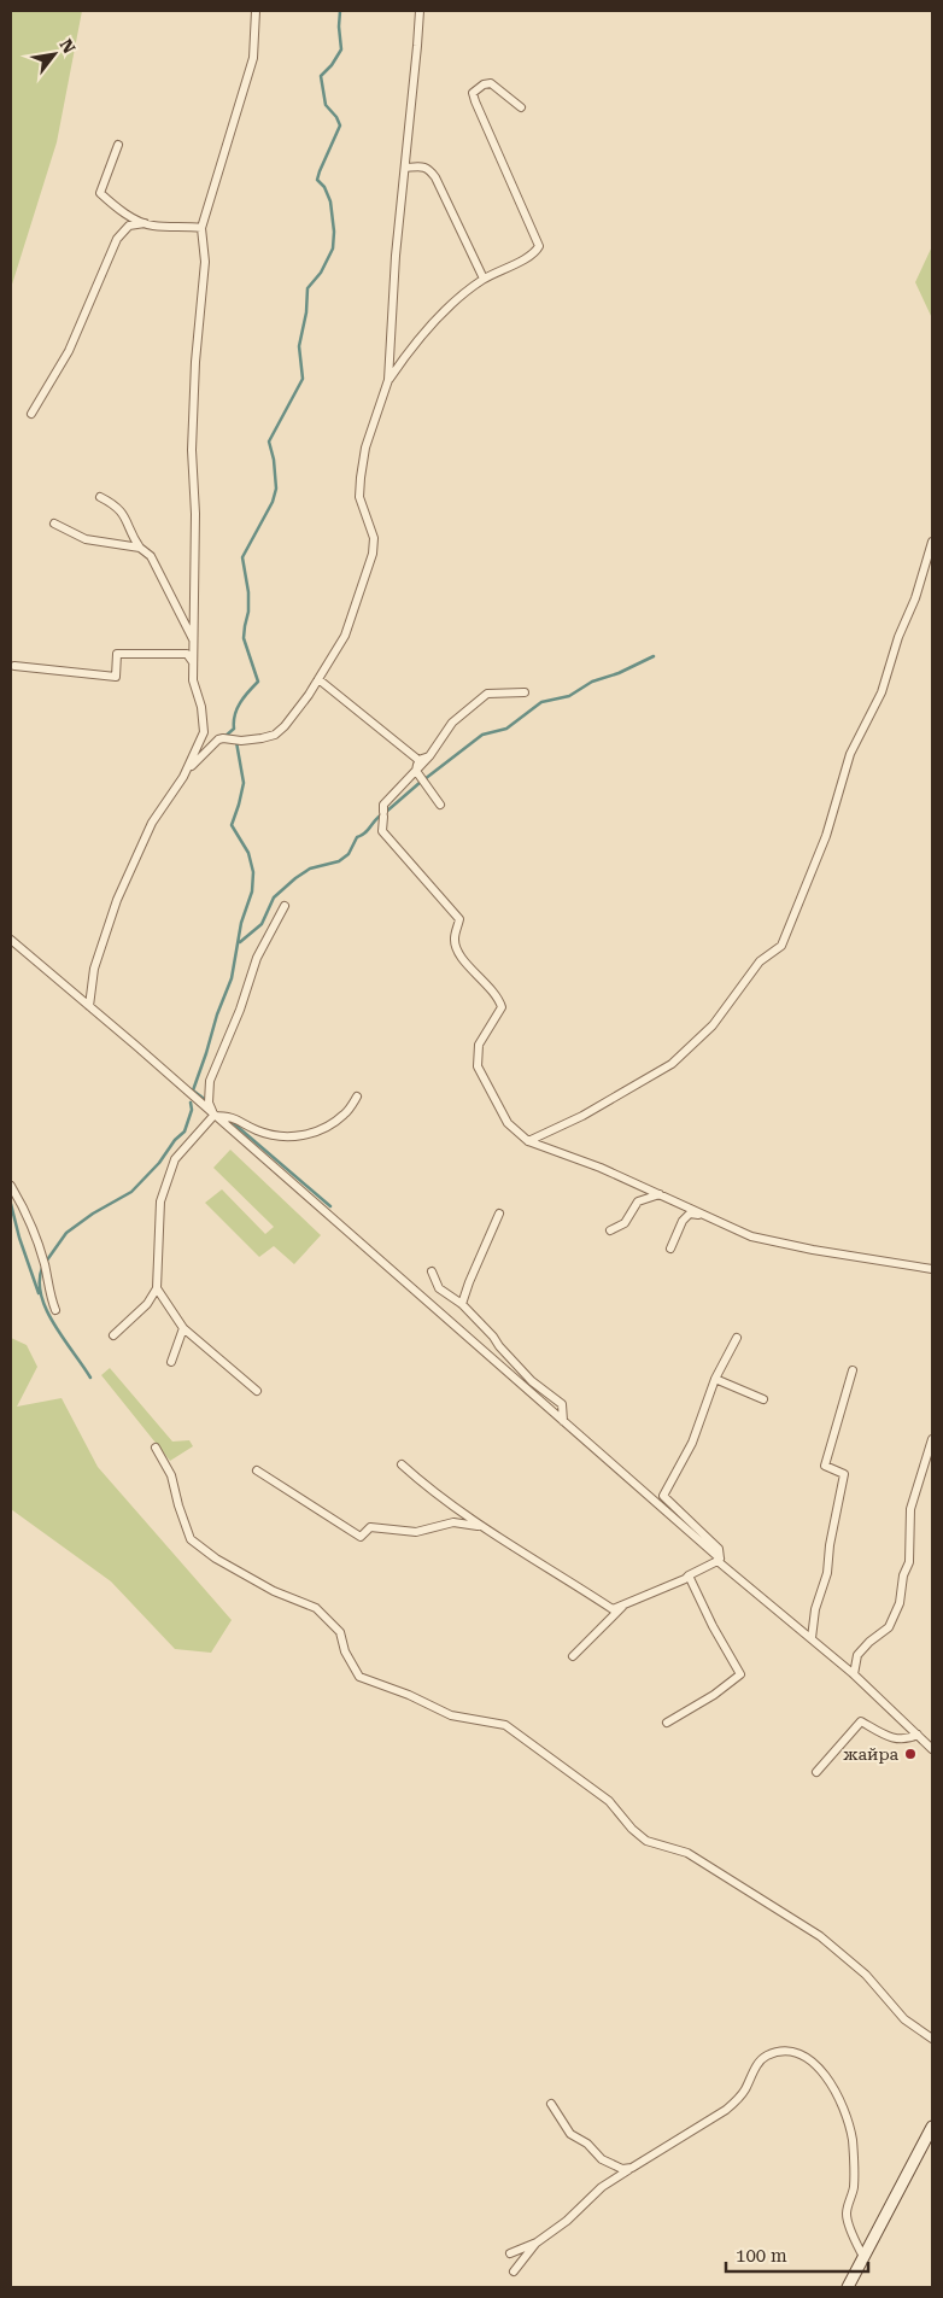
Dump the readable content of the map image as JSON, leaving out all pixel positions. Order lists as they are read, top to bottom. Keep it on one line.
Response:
{"places":["жайра"],"scale_bar":"100 m","north":"top right"}
